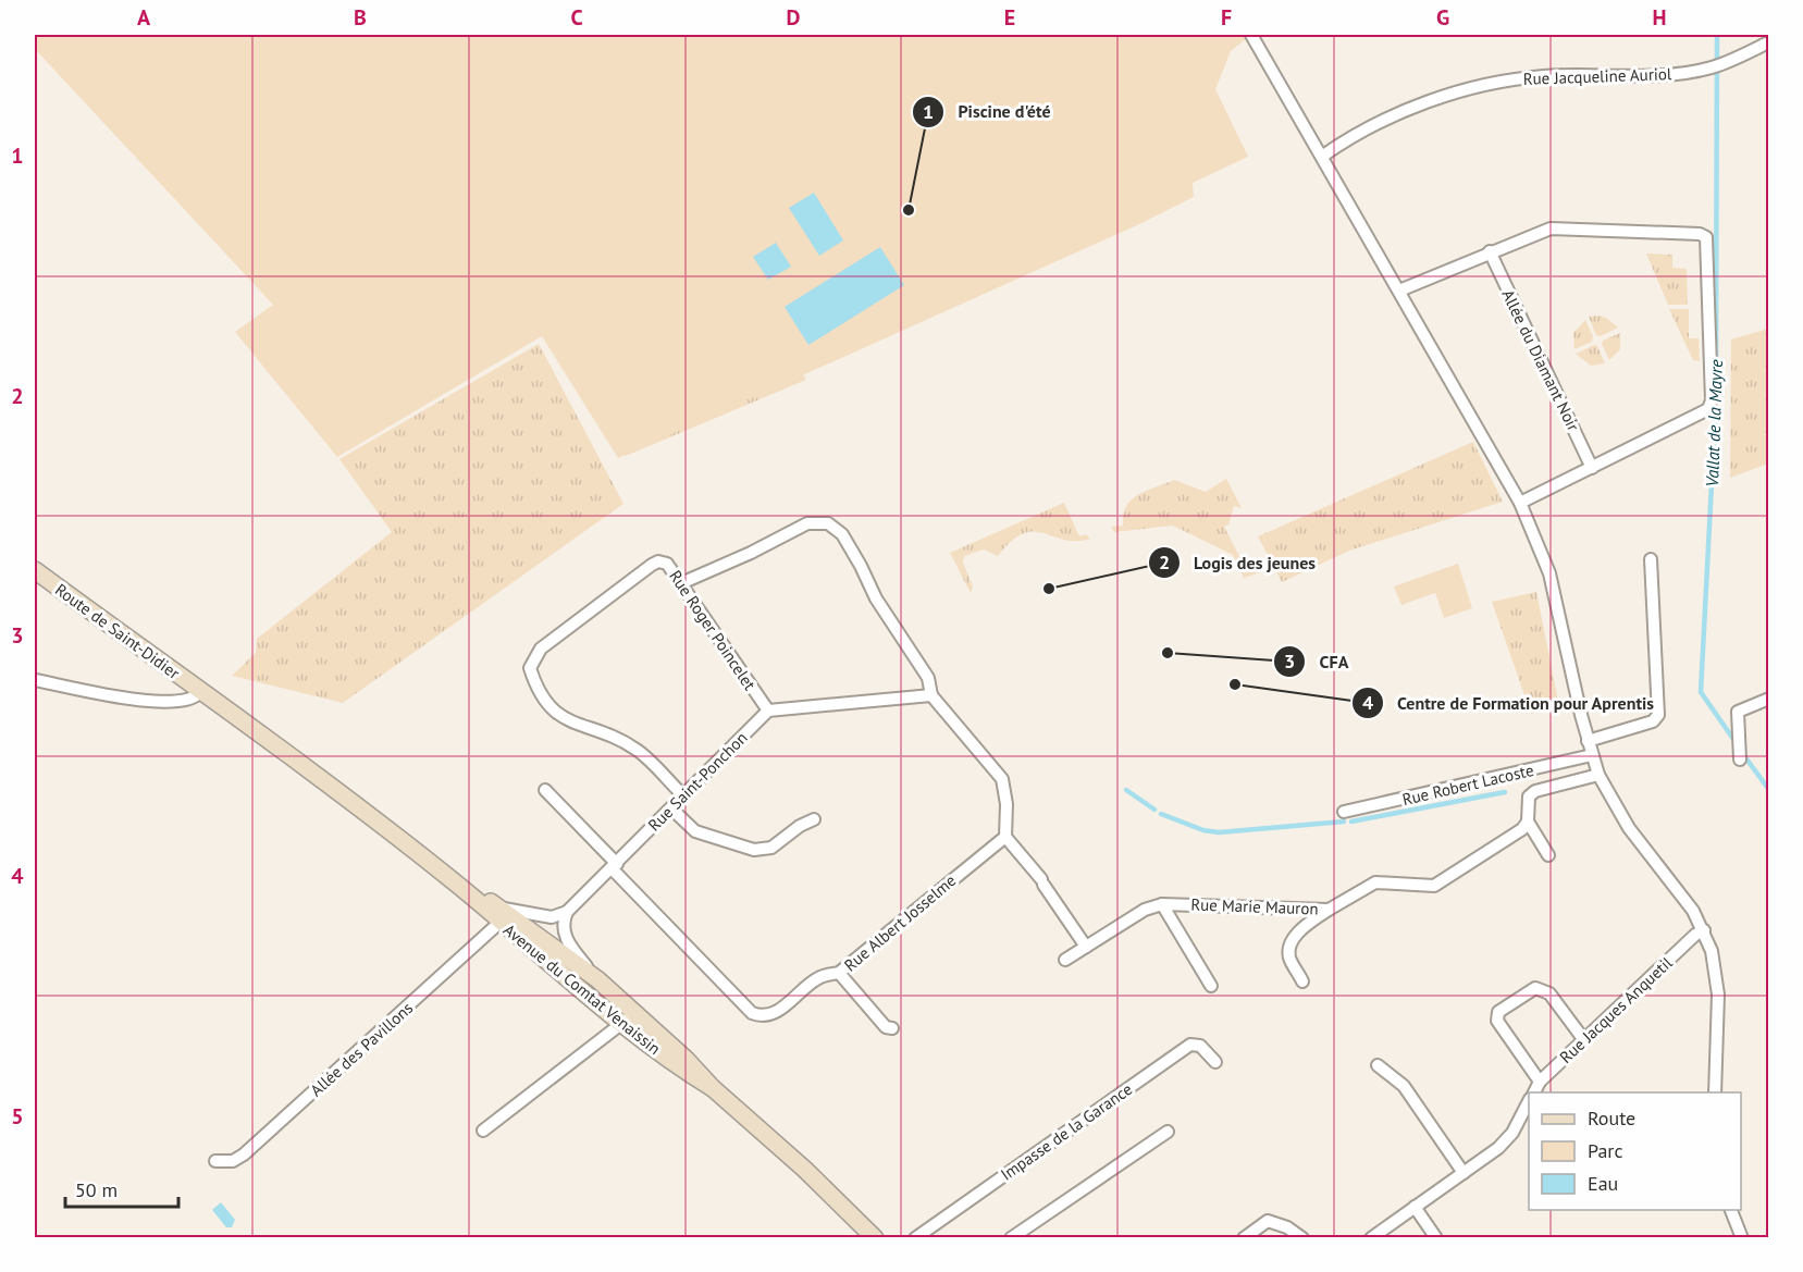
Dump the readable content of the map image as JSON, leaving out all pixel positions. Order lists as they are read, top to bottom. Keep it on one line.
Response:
{"streets":{"main road":["Route de Saint-Didier","Avenue du Comtat Venaissin"],"street":["Rue Jacqueline Auriol","Allée du Diamant Noir","Rue Roger Poincelet","Rue Saint-Ponchon","Rue Robert Lacoste","Rue Marie Mauron","Rue Albert Josselme","Rue Jacques Anquetil","Allée des Pavillons","Impasse de la Garance"]},"crossings":[["Rue Roger Poincelet","Rue Saint-Ponchon"],["Route de Saint-Didier","Avenue du Comtat Venaissin"],["Rue Saint-Ponchon","Rue Albert Josselme"],["Rue Saint-Ponchon","Avenue du Comtat Venaissin"],["Avenue du Comtat Venaissin","Allée des Pavillons"]],"water":["Vallat de la Mayre"],"places":["Piscine d'été","Logis des jeunes","CFA","Centre de Formation pour Aprentis"],"legend":["Route","Parc","Eau"],"scale_bar":"50 m","grid":{"columns":["A","B","C","D","E","F","G","H"],"rows":["1","2","3","4","5"]}}
